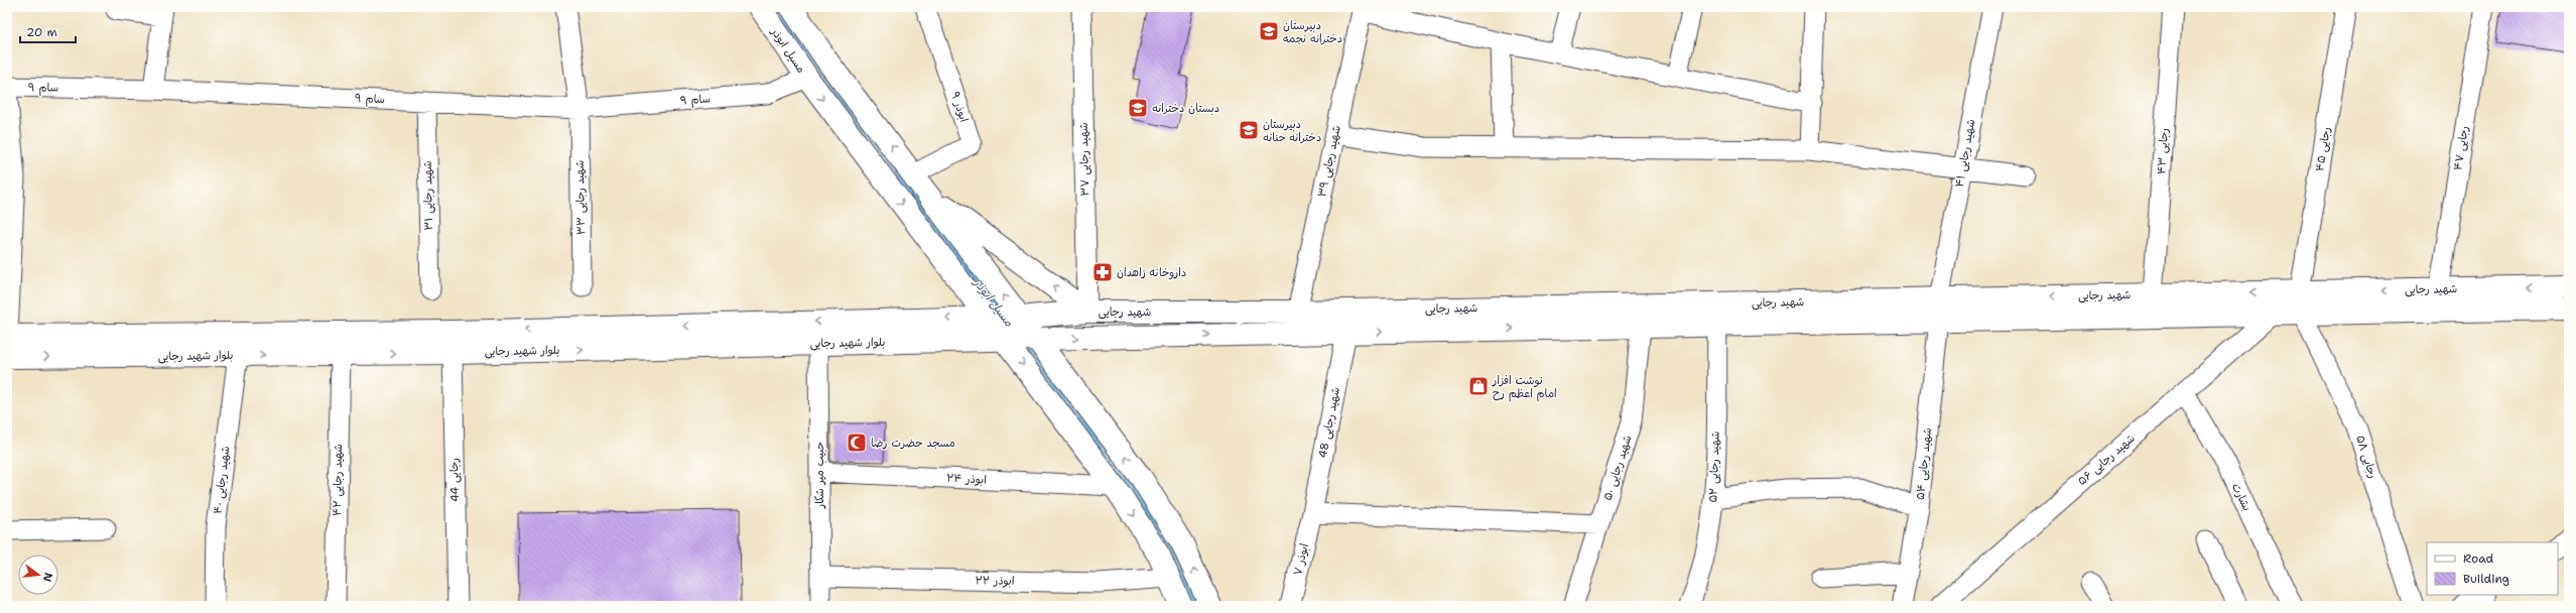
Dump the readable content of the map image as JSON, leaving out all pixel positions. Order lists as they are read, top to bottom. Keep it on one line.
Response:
{"streets":{"main road":["مسیل ابوذر","شهید رجایی","بلوار شهید رجایی"],"street":["سام ۹","ابوذر ۹","رجایی ۴۷","رجایی ۴۵","رجایی ۴۳","شهید رجایی ۴۱","شهید رجایی ۳۷","شهید رجایی ۳۹","شهید رجایی ۳۱","شهید رجایی ۳۳","شهید رجایی 48","رجایی ۵۸","شهید رجایی ۵۶","شهید رجایی ۵۴","شهید رجایی ۵۲","شهید رجایی ۵۰","حبیب میر شکار","ابوذر ۲۴","شهید رجایی ۴۰","شهید رجایی ۴۲","رجایی 44","بشارت","ابوذر ۷","ابوذر ۲۲"]},"crossings":[["مسیل ابوذر","سام ۹"],["مسیل ابوذر","شهید رجایی"],["مسیل ابوذر","بلوار شهید رجایی"],["مسیل ابوذر","ابوذر ۲۴"],["مسیل ابوذر","ابوذر ۲۲"],["سام ۹","شهید رجایی ۳۱"],["سام ۹","شهید رجایی ۳۳"],["رجایی ۴۷","شهید رجایی"],["رجایی ۴۵","شهید رجایی"],["رجایی ۴۳","شهید رجایی"],["شهید رجایی ۴۱","شهید رجایی"],["شهید رجایی ۳۷","شهید رجایی"],["شهید رجایی ۳۹","شهید رجایی"],["شهید رجایی","بلوار شهید رجایی"],["شهید رجایی","شهید رجایی 48"],["شهید رجایی","رجایی ۵۸"],["شهید رجایی","شهید رجایی ۵۶"],["شهید رجایی","شهید رجایی ۵۴"],["شهید رجایی","شهید رجایی ۵۲"],["شهید رجایی","شهید رجایی ۵۰"],["بلوار شهید رجایی","حبیب میر شکار"],["بلوار شهید رجایی","شهید رجایی ۴۰"],["بلوار شهید رجایی","شهید رجایی ۴۲"],["بلوار شهید رجایی","رجایی 44"],["شهید رجایی 48","ابوذر ۷"],["شهید رجایی ۵۶","بشارت"],["حبیب میر شکار","ابوذر ۲۴"],["حبیب میر شکار","ابوذر ۲۲"]],"water":["مسیل ابوذر"],"places":{"school or university":["دبیرستان دخترانه نجمه","دبستان دخترانه","دبیرستان دخترانه حنانه"],"pharmacy":["داروخانه زاهدان"],"shop":["نوشت افزار امام اعظم رح"],"mosque":["مسجد حضرت رضا"]},"legend":["Road","Building"],"scale_bar":"20 m","north":"right"}
